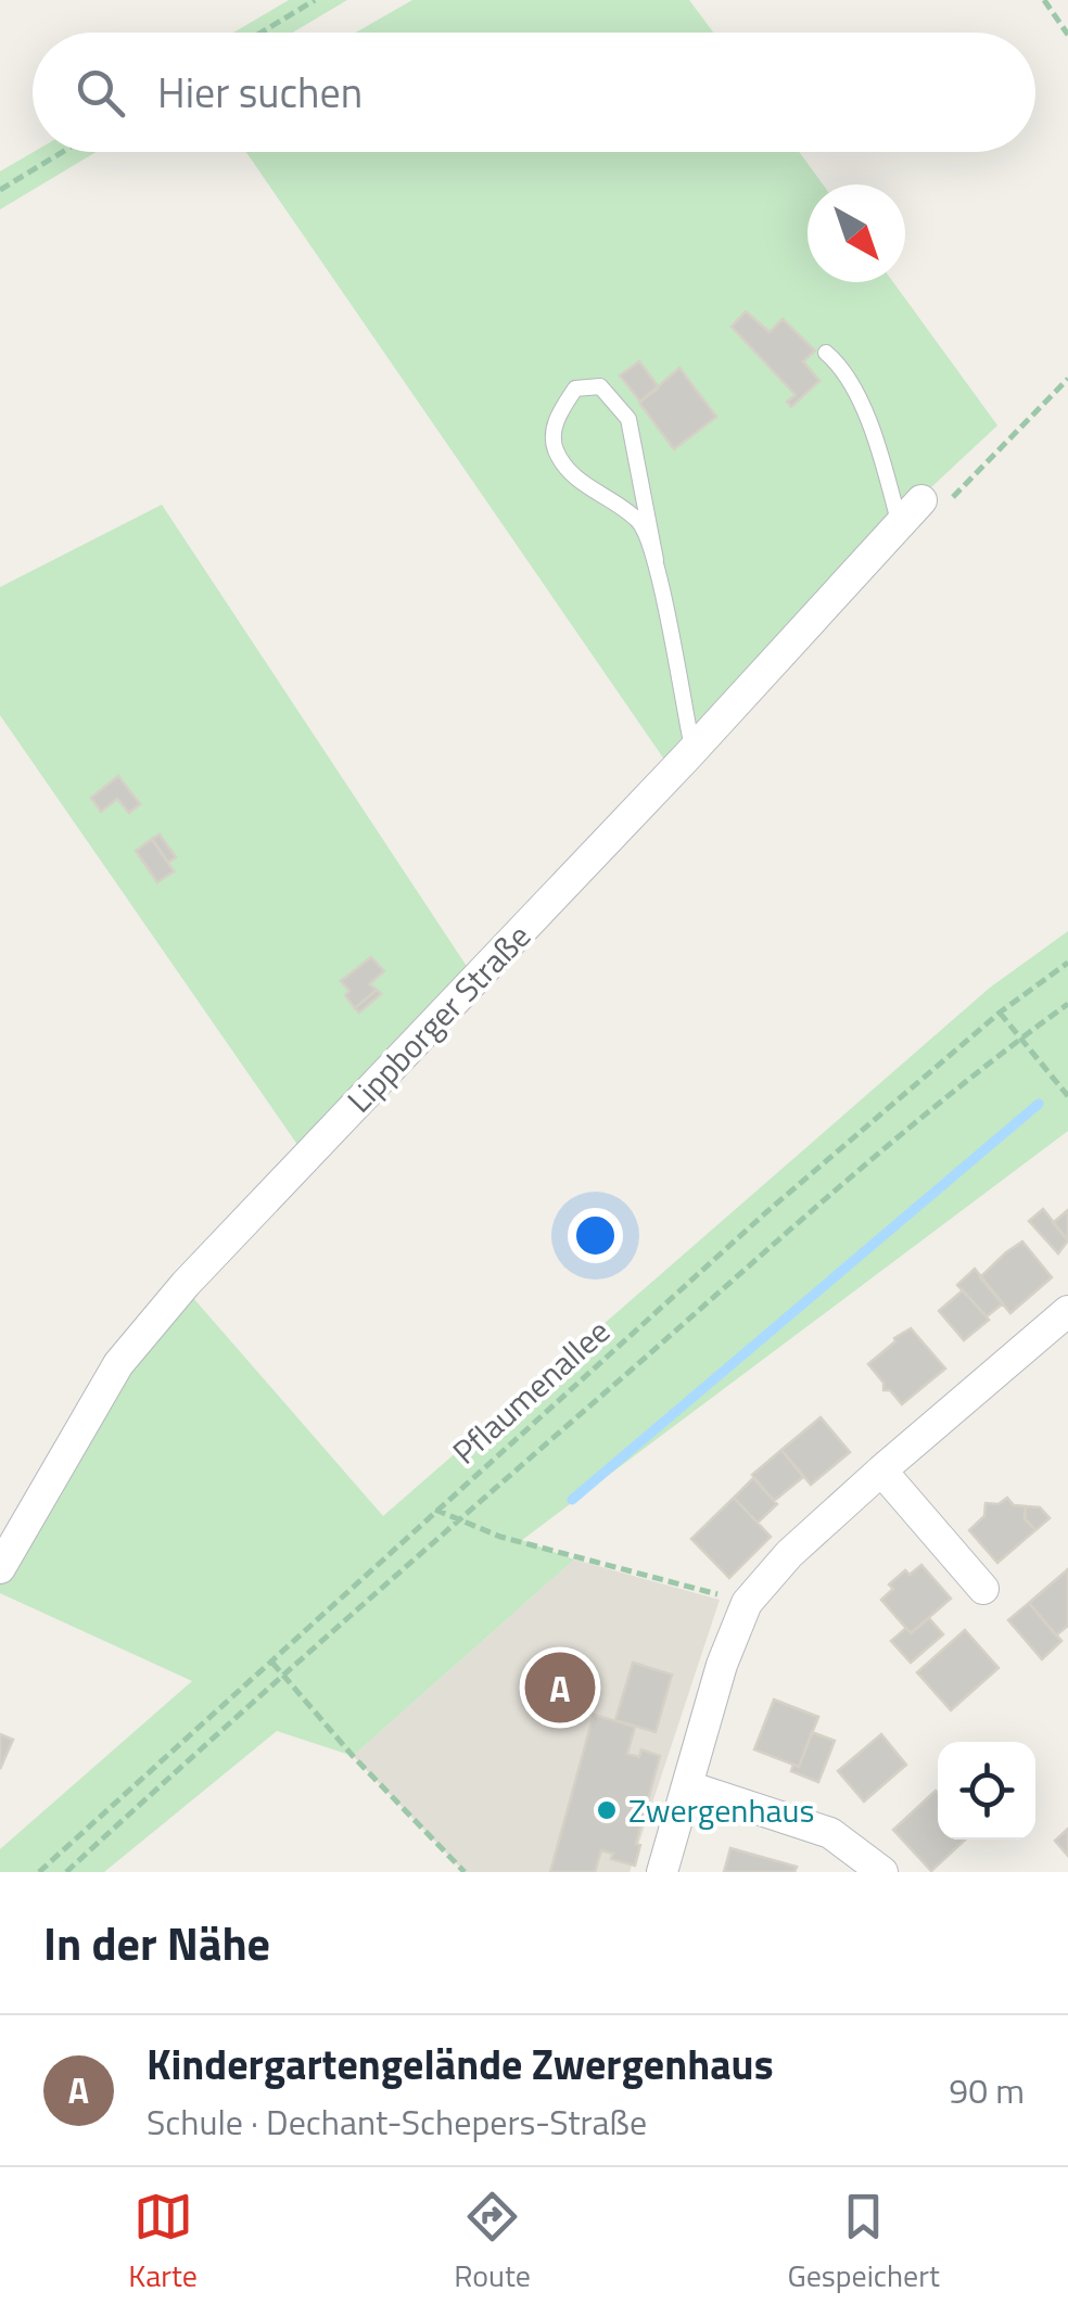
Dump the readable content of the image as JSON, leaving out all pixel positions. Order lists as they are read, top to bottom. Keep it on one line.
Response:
{"streets":{"street":["Lippborger Straße"],"path":["Pflaumenallee"]},"places":["Zwergenhaus"],"north":"bottom right","page":{"search":"Hier suchen","pins":"A","heading":"In der Nähe","list":[{"mark":"A","name":"Kindergartengelände Zwergenhaus","note":"Schule · Dechant-Schepers-Straße","value":"90 m"}],"nav":["Karte","Route","Gespeichert"]}}
